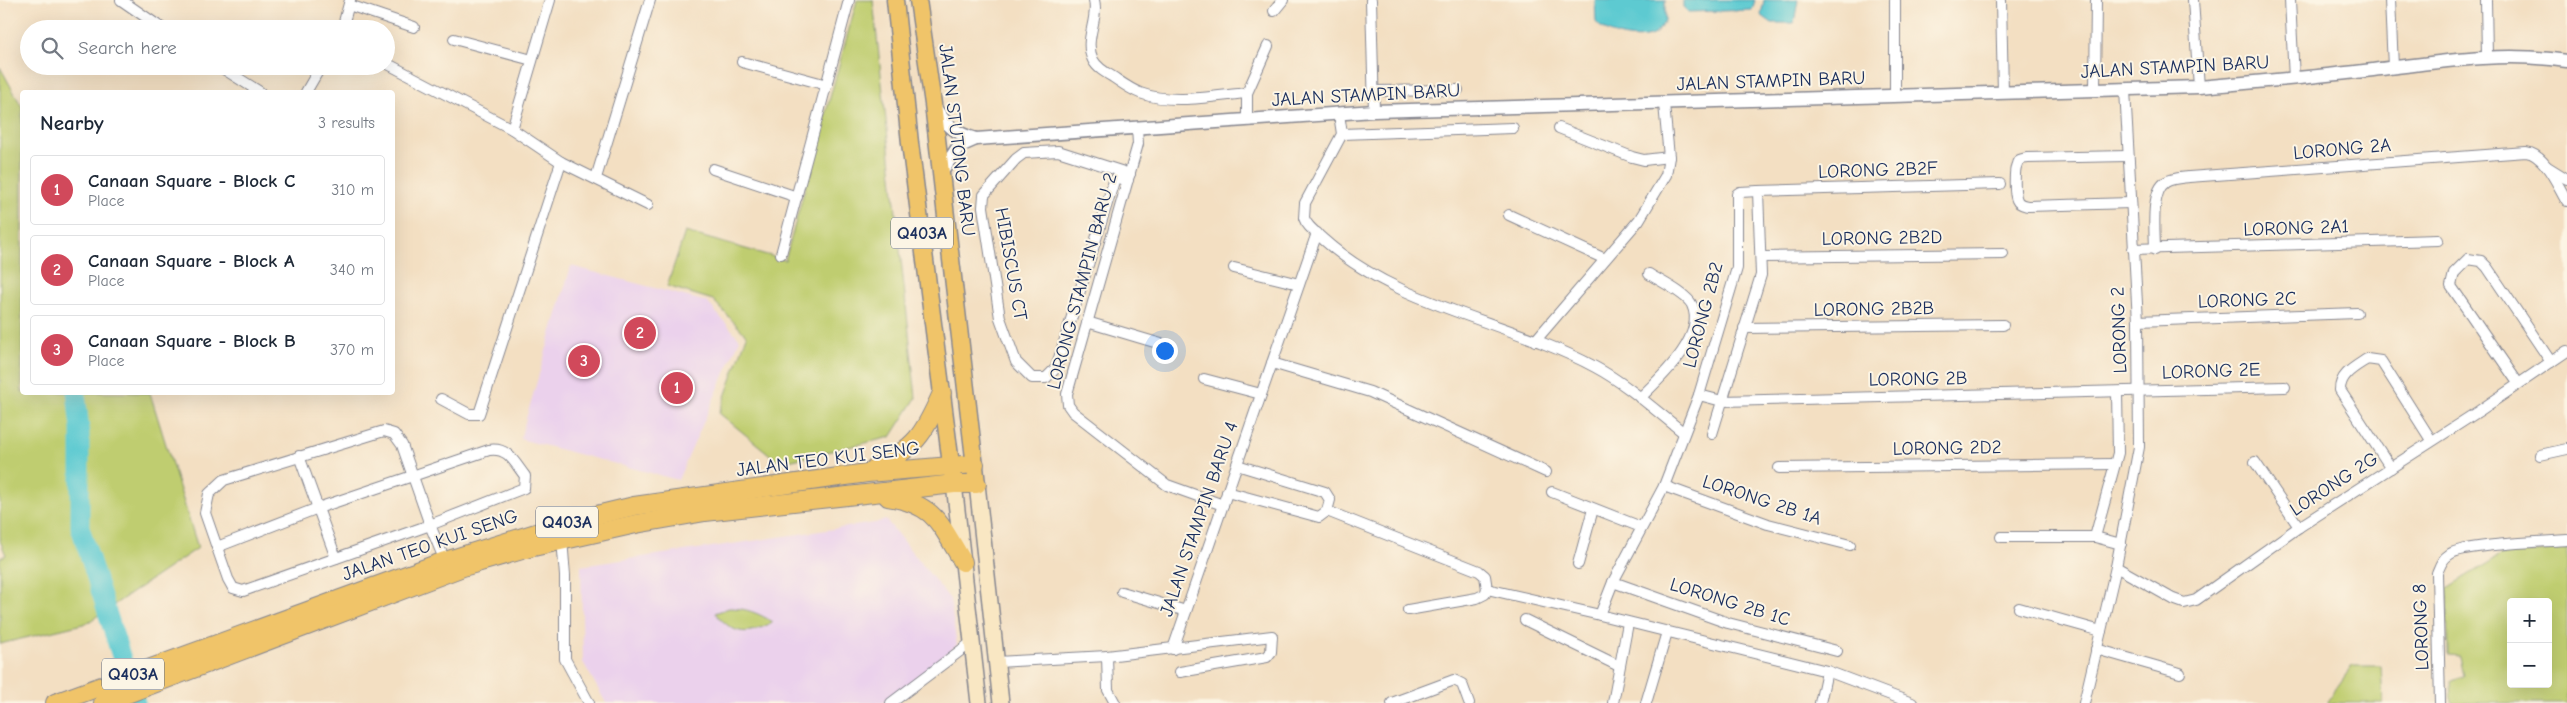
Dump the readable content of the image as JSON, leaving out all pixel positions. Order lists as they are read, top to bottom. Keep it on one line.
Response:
{"streets":{"highway":["Q403A","JALAN TEO KUI SENG"],"main road":["JALAN STUTONG BARU"],"street":["JALAN STAMPIN BARU","LORONG 2A","LORONG 2B2F","LORONG 2A1","LORONG 2B2D","HIBISCUS CT","LORONG STAMPIN BARU 2","LORONG 2C","LORONG 2B2B","LORONG 2B2","LORONG 2","LORONG 2E","LORONG 2B","LORONG 2D2","LORONG 2G","LORONG 2B 1A","JALAN STAMPIN BARU 4","LORONG 2B 1C","LORONG 8"]},"crossings":[["JALAN STAMPIN BARU","JALAN STUTONG BARU"],["JALAN STAMPIN BARU","LORONG STAMPIN BARU 2"],["JALAN STAMPIN BARU","LORONG 2"],["JALAN STUTONG BARU","Q403A"],["LORONG 2A","LORONG 2A1"],["LORONG 2B2F","LORONG 2B2"],["LORONG 2A1","LORONG 2"],["Q403A","JALAN TEO KUI SENG"],["HIBISCUS CT","LORONG STAMPIN BARU 2"],["LORONG STAMPIN BARU 2","JALAN STAMPIN BARU 4"],["LORONG 2C","LORONG 2"],["LORONG 2B2","LORONG 2B"],["LORONG 2B2","LORONG 2B 1A"],["LORONG 2B2","LORONG 2B 1C"],["LORONG 2","LORONG 2E"],["LORONG 2","LORONG 2B"],["LORONG 2","LORONG 2G"],["LORONG 2E","LORONG 2B"]],"page":{"search":"Search here","heading":["Nearby","3 results"],"list":[{"mark":"1","name":"Canaan Square - Block C","note":"Place","value":"310 m"},{"mark":"2","name":"Canaan Square - Block A","note":"Place","value":"340 m"},{"mark":"3","name":"Canaan Square - Block B","note":"Place","value":"370 m"}],"pins":["2","3","1"],"map_buttons":["+","−"]}}
